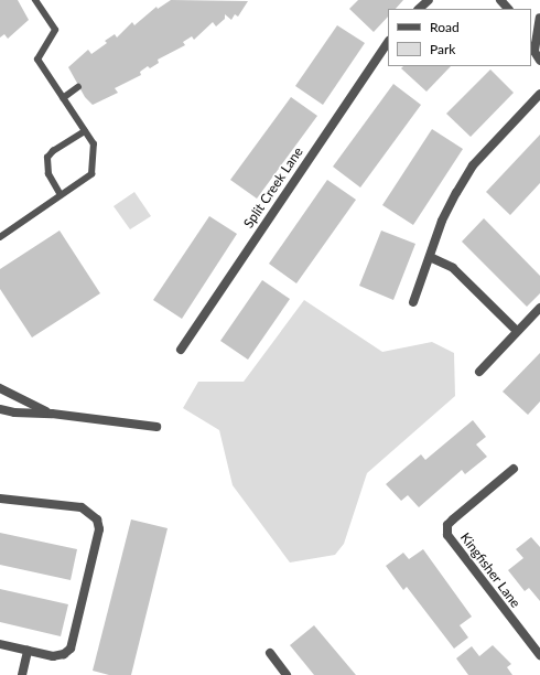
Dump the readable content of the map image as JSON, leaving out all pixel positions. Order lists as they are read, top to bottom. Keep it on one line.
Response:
{"streets":{"street":["Split Creek Lane","Kingfisher Lane"]},"legend":["Road","Park"]}
